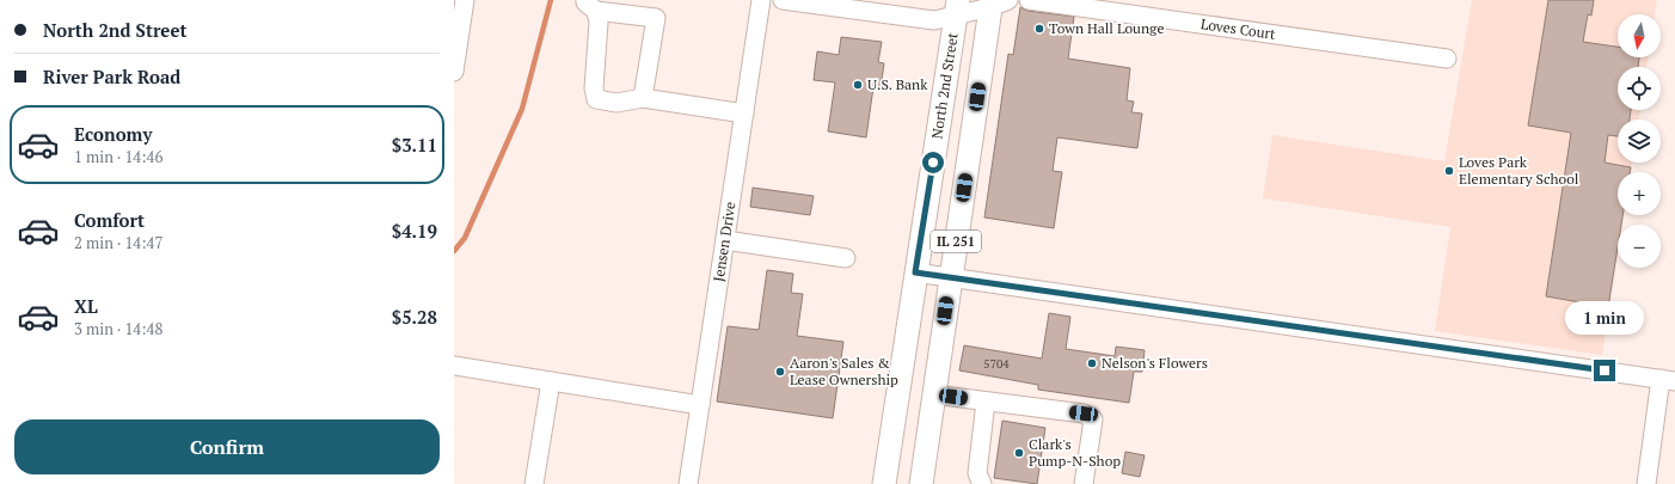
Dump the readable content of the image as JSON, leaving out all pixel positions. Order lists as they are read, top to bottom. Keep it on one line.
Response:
{"streets":{"main road":["North 2nd Street","IL 251"],"street":["Loves Court","Jensen Drive"]},"places":["Town Hall Lounge","U.S. Bank","Loves Park Elementary School","Nelson's Flowers","Aaron's Sales & Lease Ownership","Clark's Pump-N-Shop"],"house_numbers":["5704"],"north":"bottom","page":{"banner":["North 2nd Street","River Park Road"],"map_buttons":["+","−"],"list":[{"name":"Economy","note":"1 min · 14:46","value":"$3.11"},{"name":"Comfort","note":"2 min · 14:47","value":"$4.19"},{"name":"XL","note":"3 min · 14:48","value":"$5.28"}],"bubble":"1 min","buttons":"Confirm"}}
